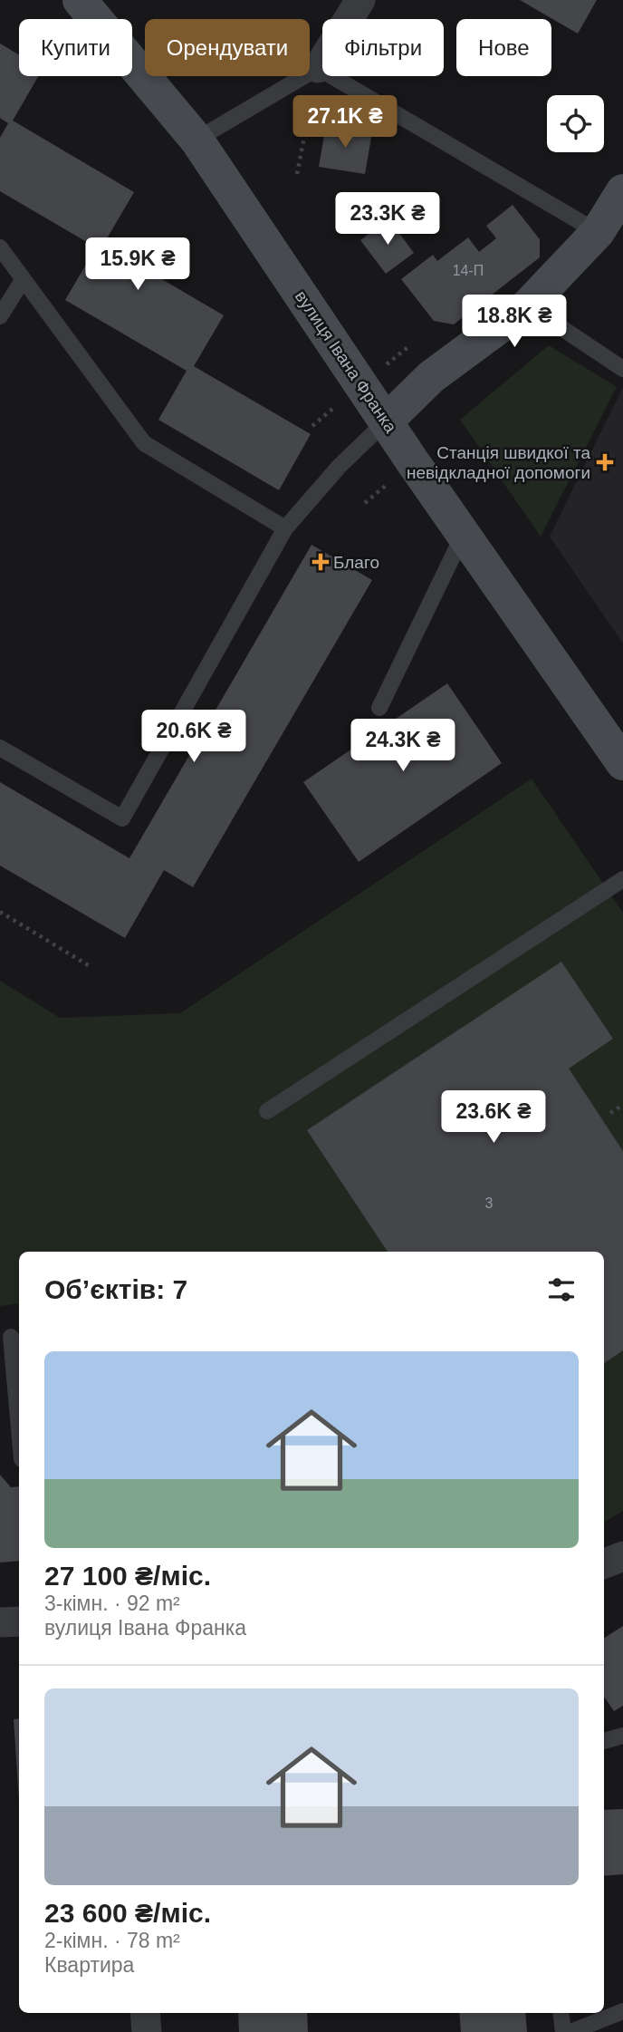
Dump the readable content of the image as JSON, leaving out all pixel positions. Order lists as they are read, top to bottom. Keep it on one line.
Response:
{"streets":{"street":["вулиця Івана Франка"]},"places":{"health":["Станція швидкої та невідкладної допомоги","Благо"]},"house_numbers":["14-П","3"],"page":{"chip":["Купити","Орендувати","Фільтри","Нове"],"price":["27.1K ₴","23.3K ₴","15.9K ₴","18.8K ₴","20.6K ₴","24.3K ₴","23.6K ₴"],"heading":"Об’єктів: 7","list":[{"name":"27 100 ₴/міс.","note":"3-кімн. · 92 m² · вулиця Івана Франка"},{"name":"23 600 ₴/міс.","note":"2-кімн. · 78 m² · Квартира"}]}}
